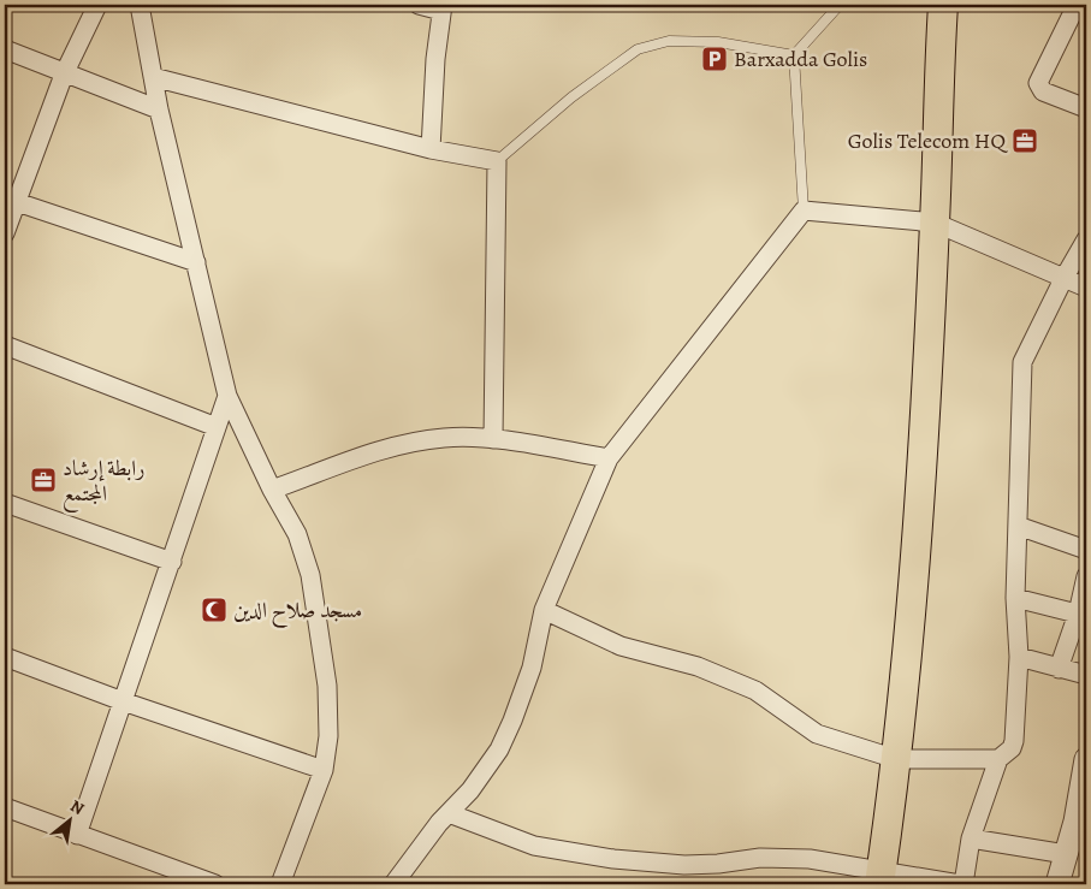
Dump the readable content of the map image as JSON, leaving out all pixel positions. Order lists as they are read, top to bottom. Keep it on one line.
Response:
{"places":{"parking":["Barxadda Golis"],"office":["Golis Telecom HQ","رابطة إرشاد المجتمع"],"mosque":["مسجد صلاح الدين"]},"north":"top right"}
